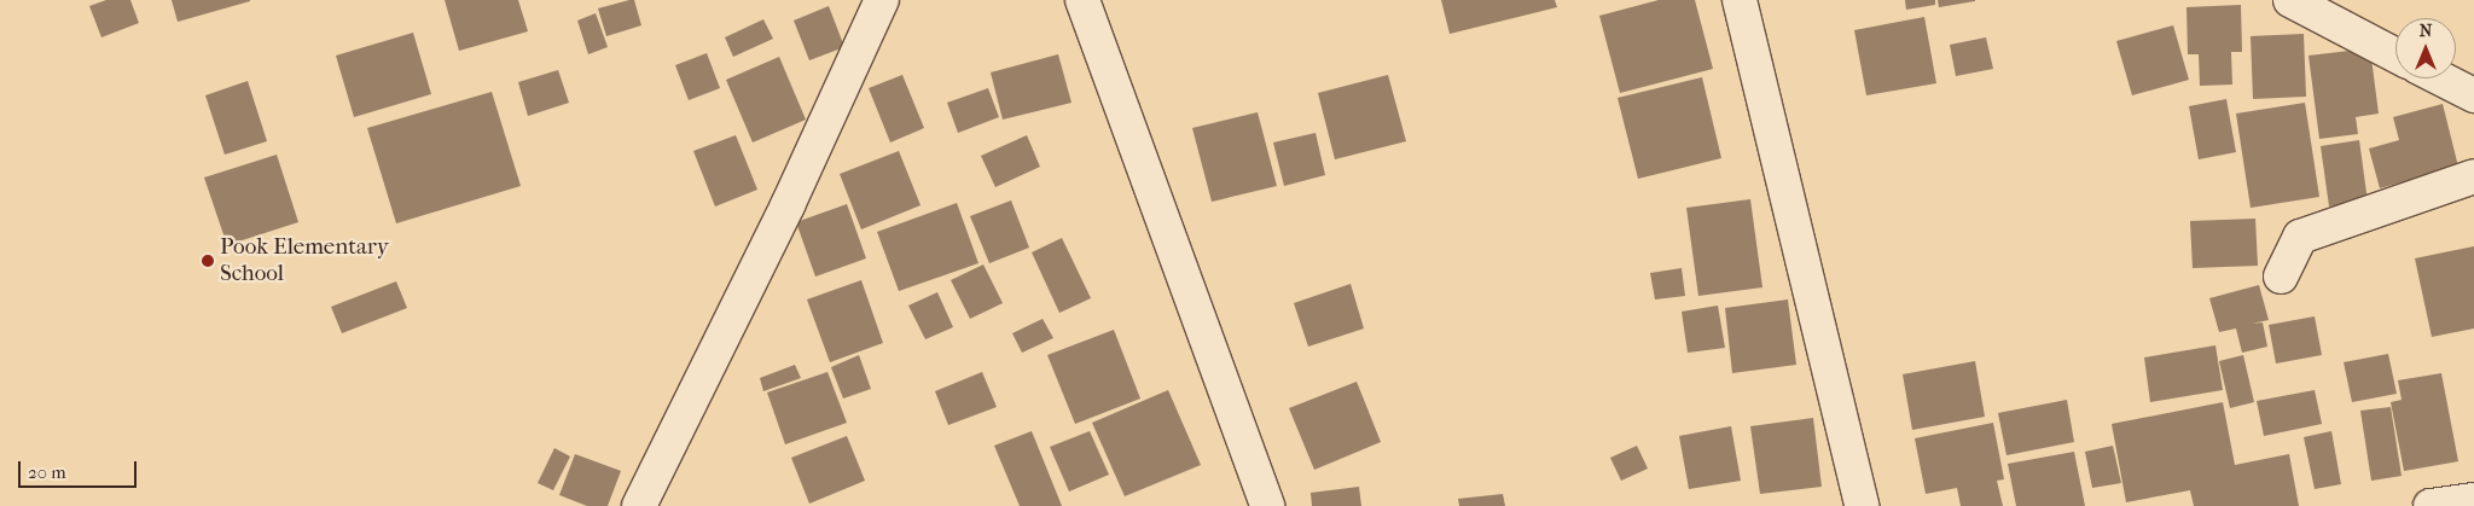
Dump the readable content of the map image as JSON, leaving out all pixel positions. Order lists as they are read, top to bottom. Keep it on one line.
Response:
{"places":["Pook Elementary School"],"scale_bar":"20 m","north":"top"}
